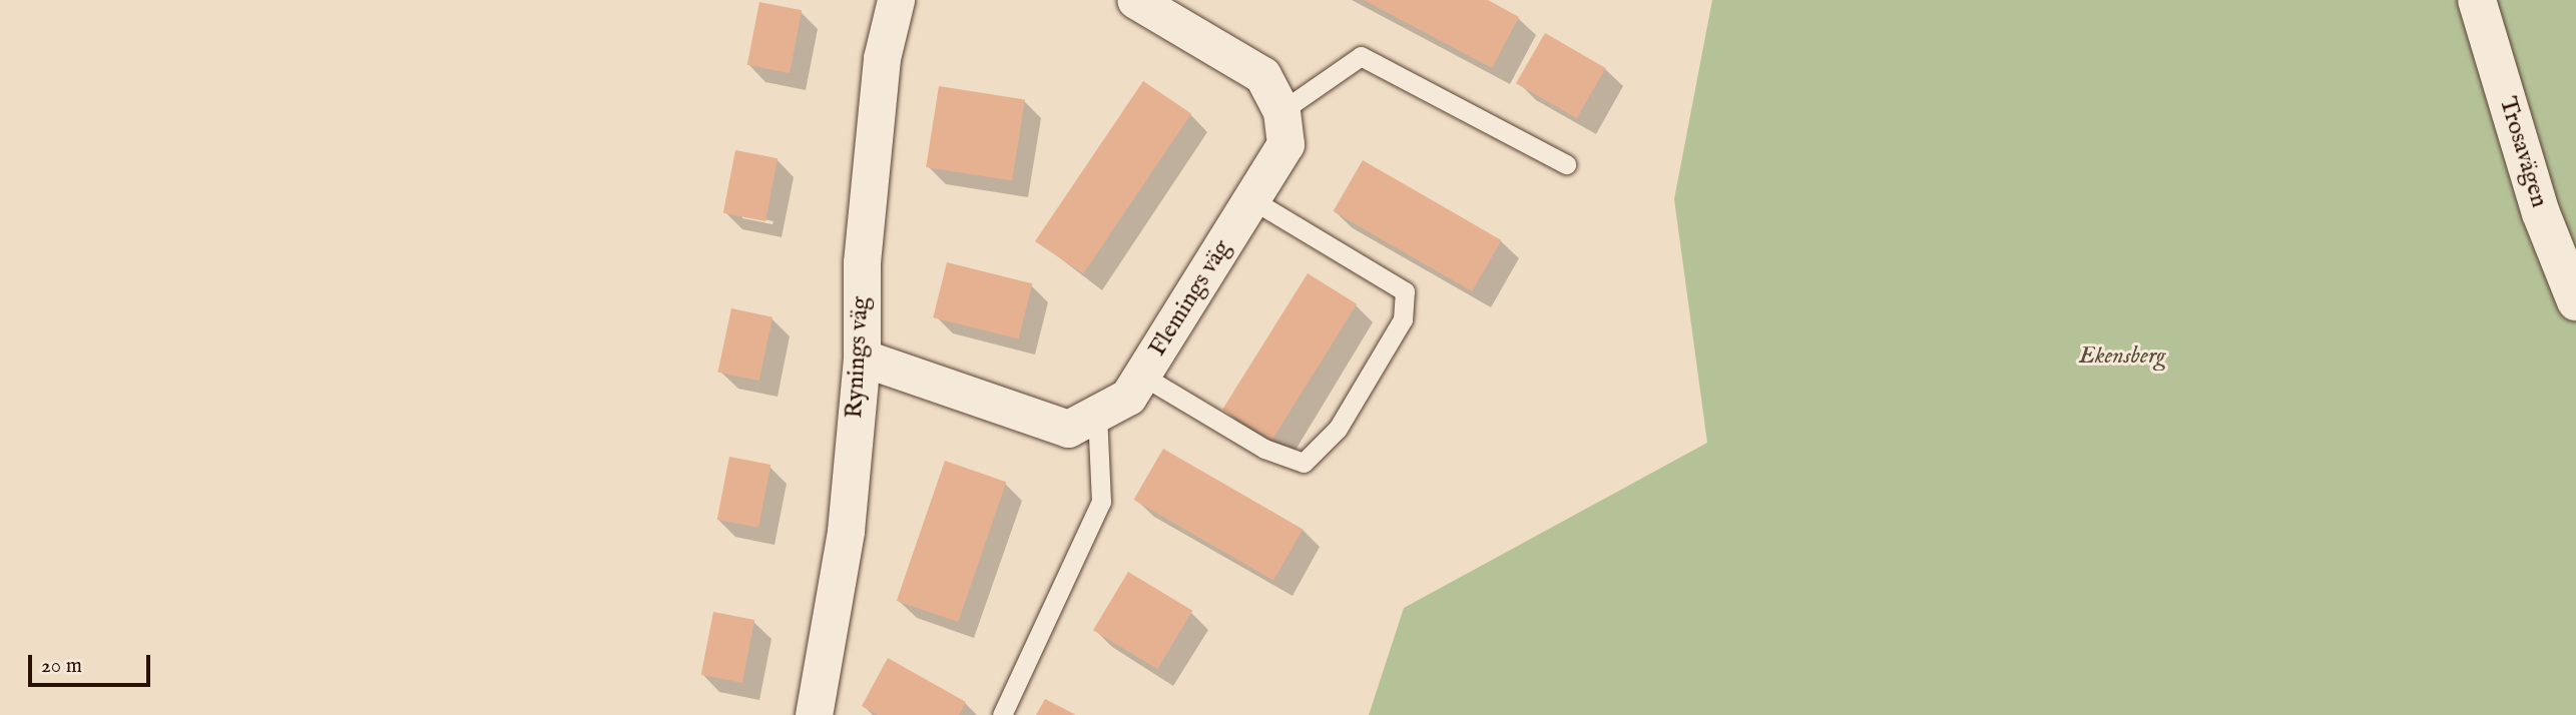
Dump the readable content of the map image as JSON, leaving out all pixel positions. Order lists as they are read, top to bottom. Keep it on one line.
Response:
{"streets":{"main road":["Trosavägen"],"street":["Flemings väg","Rynings väg"]},"crossings":[["Flemings väg","Rynings väg"]],"parks":["Ekensberg"],"scale_bar":"20 m"}
